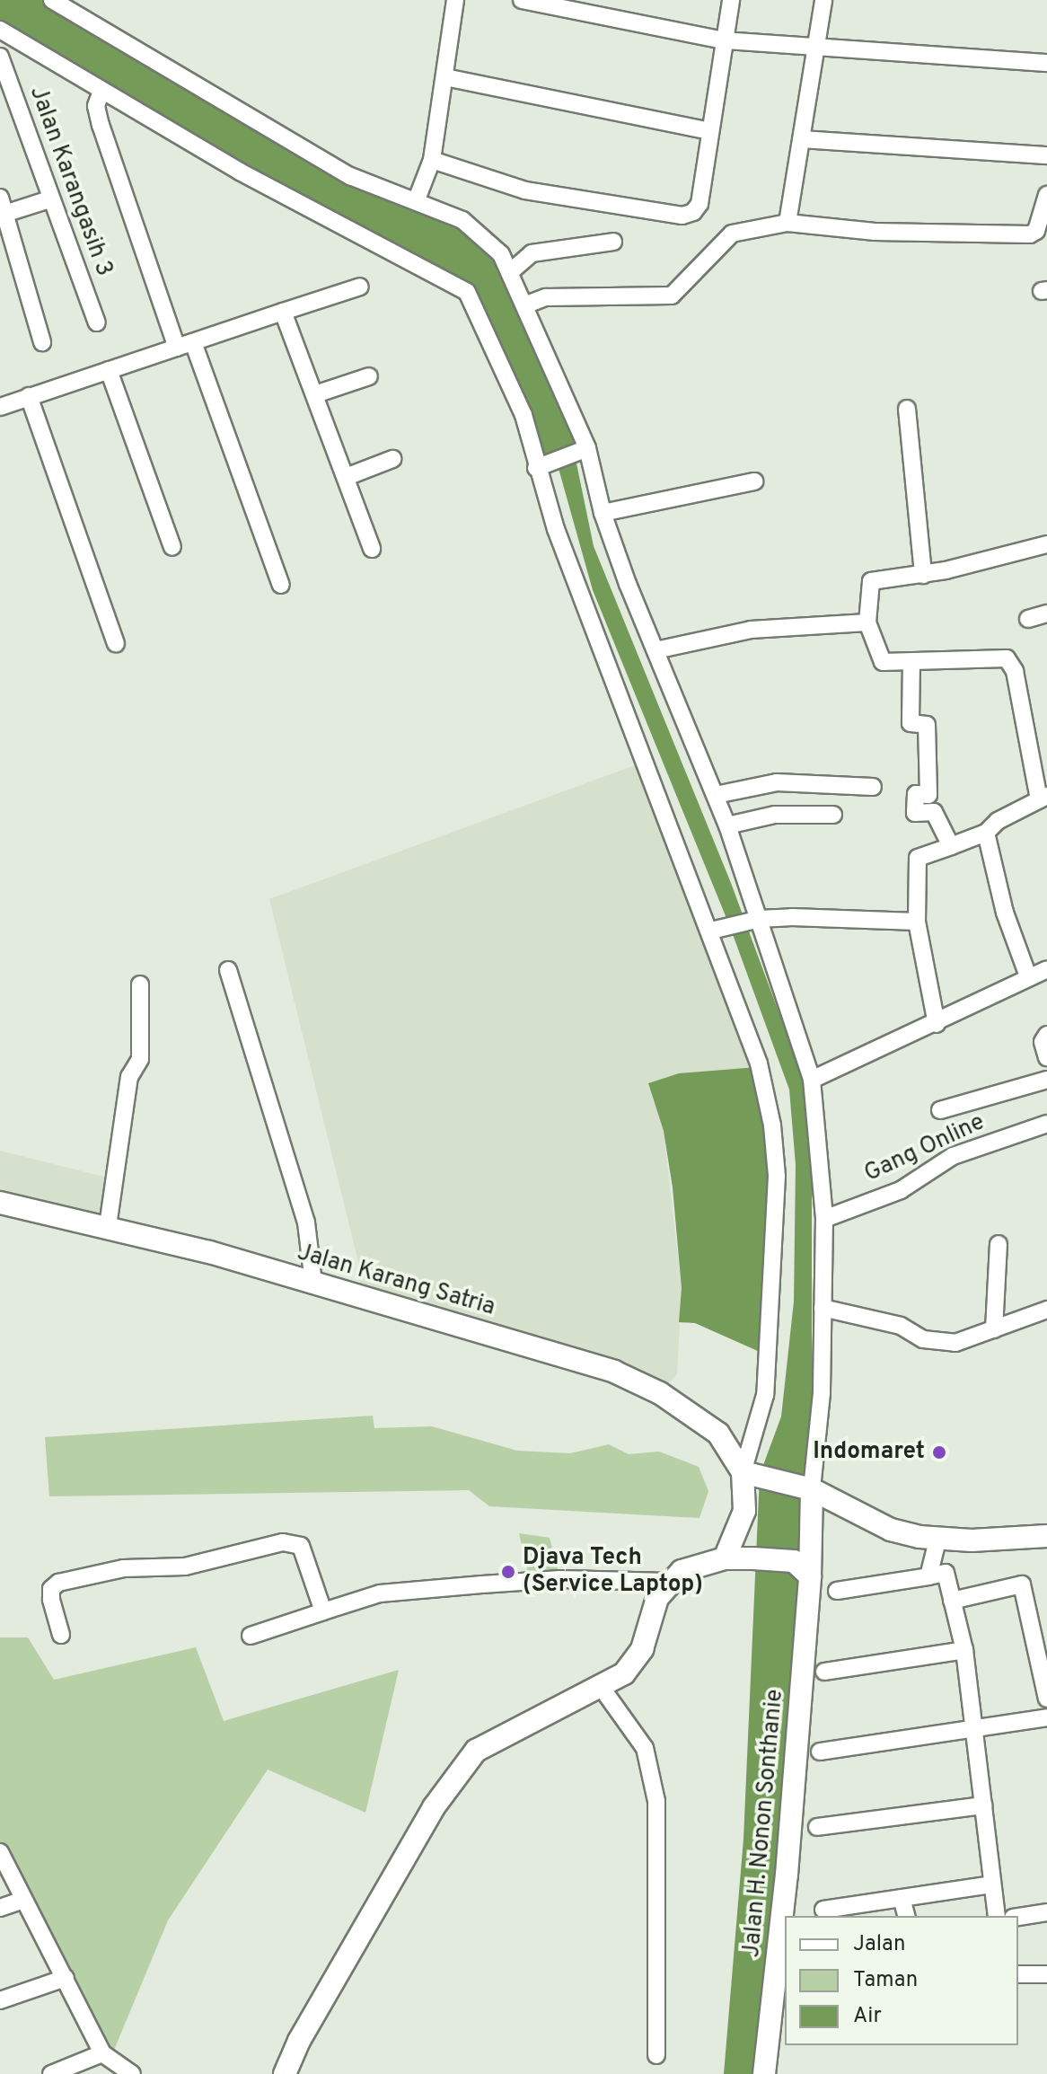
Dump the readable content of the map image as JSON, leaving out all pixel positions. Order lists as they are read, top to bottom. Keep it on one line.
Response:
{"streets":{"street":["Jalan Karangasih 3","Gang Online","Jalan Karang Satria","Jalan H. Nonon Sonthanie"]},"places":["Indomaret","Djava Tech (Service Laptop)"],"legend":["Jalan","Taman","Air"]}
